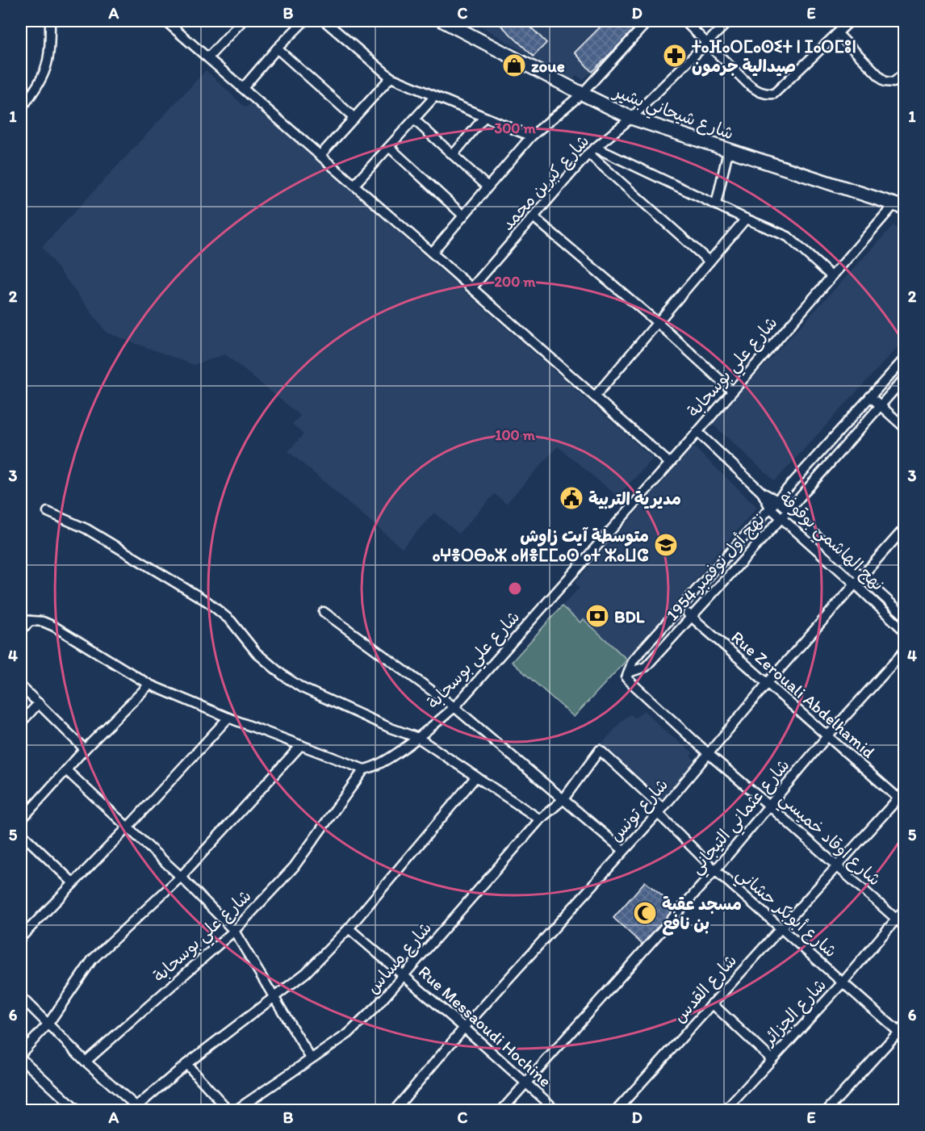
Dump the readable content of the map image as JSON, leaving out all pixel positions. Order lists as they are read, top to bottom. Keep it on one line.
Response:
{"streets":{"main road":["شارع شيحاني بشير"],"street":["شارع كبرين محمد","شارع علي بوسحابة","نهج الهاشمي بوقوفة","نهج أول نوفمبر 1954","Rue Zerouali Abdelhamid","شارع تونس","شارع عثماني التيجاني","شارع اوقاد خميسي","شارع أبوبكر حشاني","شارع مساس","شارع القدس","شارع الجزائر","Rue Messaoudi Hochine"]},"crossings":[["شارع شيحاني بشير","شارع كبرين محمد"],["شارع شيحاني بشير","شارع علي بوسحابة"],["شارع علي بوسحابة","نهج الهاشمي بوقوفة"],["نهج الهاشمي بوقوفة","نهج أول نوفمبر 1954"],["نهج الهاشمي بوقوفة","شارع تونس"],["نهج أول نوفمبر 1954","Rue Zerouali Abdelhamid"],["نهج أول نوفمبر 1954","شارع اوقاد خميسي"],["Rue Zerouali Abdelhamid","شارع تونس"],["Rue Zerouali Abdelhamid","شارع عثماني التيجاني"],["Rue Zerouali Abdelhamid","شارع القدس"],["شارع تونس","شارع اوقاد خميسي"],["شارع تونس","شارع أبوبكر حشاني"],["شارع تونس","Rue Messaoudi Hochine"],["شارع عثماني التيجاني","شارع اوقاد خميسي"],["شارع عثماني التيجاني","شارع أبوبكر حشاني"],["شارع عثماني التيجاني","Rue Messaoudi Hochine"],["شارع اوقاد خميسي","شارع القدس"],["شارع اوقاد خميسي","شارع الجزائر"],["شارع أبوبكر حشاني","شارع مساس"],["شارع أبوبكر حشاني","شارع القدس"],["شارع أبوبكر حشاني","شارع الجزائر"],["شارع مساس","Rue Messaoudi Hochine"]],"places":{"pharmacy":["ⵜⴰⴼⴰⵔⵎⴰⵙⵉⵜ ⵏ ⵊⴰⵔⵎⵓⵏ صيدالية جرمون"],"shop":["zoue"],"public building":["مديرية التربية"],"school or university":["متوسطة آيت زاوش ⴰⵖⴻⵔⴱⴰⵣ ⴰⵍⴻⵎⵎⴰⵙ ⴰⵜ ⵣⴰⵡⵛ"],"bank":["BDL"],"mosque":["مسجد عقبة بن نافع"]},"grid":{"columns":["A","B","C","D","E"],"rows":["1","2","3","4","5","6"]},"rings":["300 m","200 m","100 m"]}
